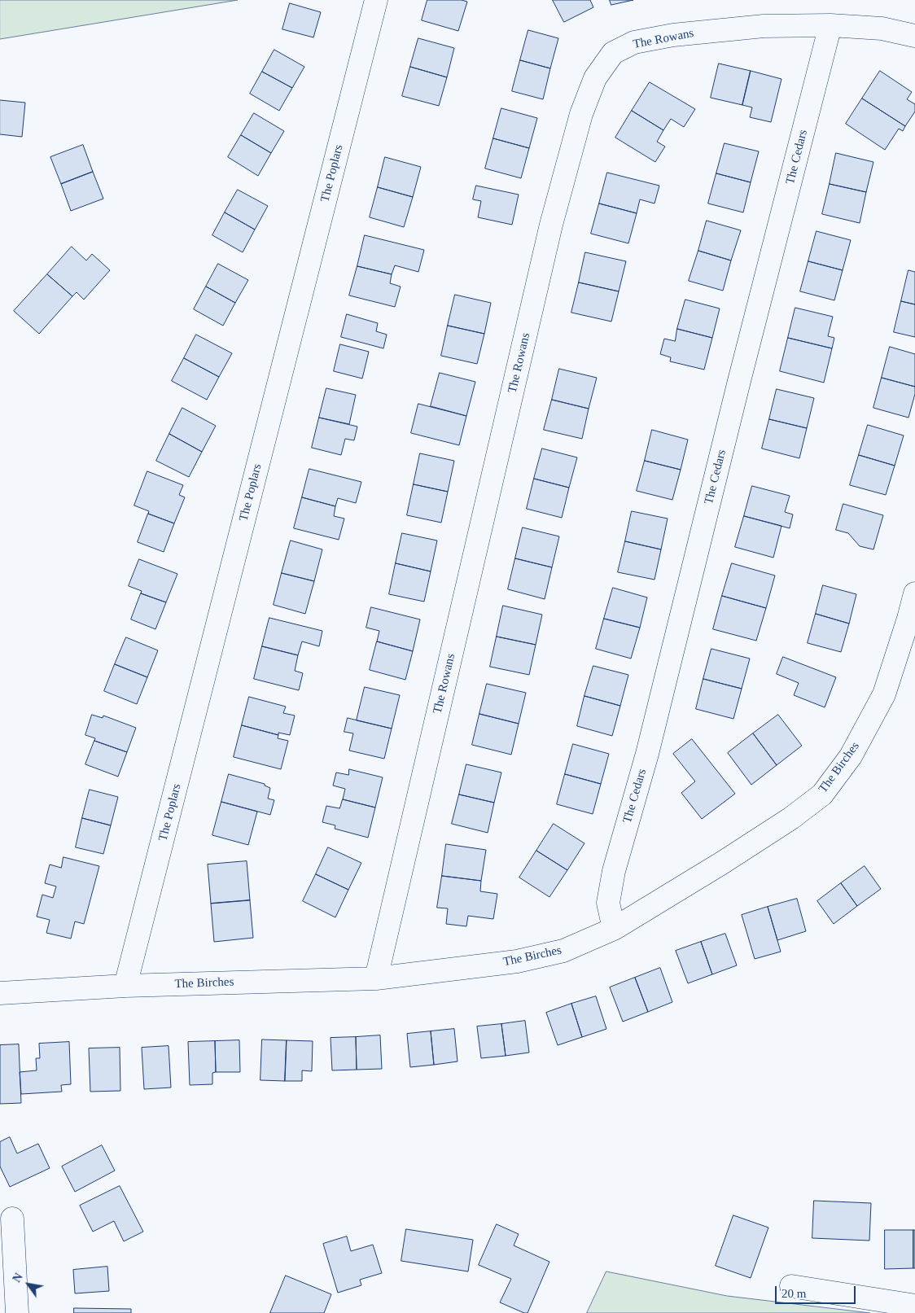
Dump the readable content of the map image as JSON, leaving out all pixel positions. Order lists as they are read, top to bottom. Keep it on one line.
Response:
{"streets":{"street":["The Rowans","The Cedars","The Poplars","The Birches"]},"crossings":[["The Rowans","The Cedars"],["The Rowans","The Birches"],["The Cedars","The Birches"],["The Poplars","The Birches"]],"scale_bar":"20 m","north":"top left"}
